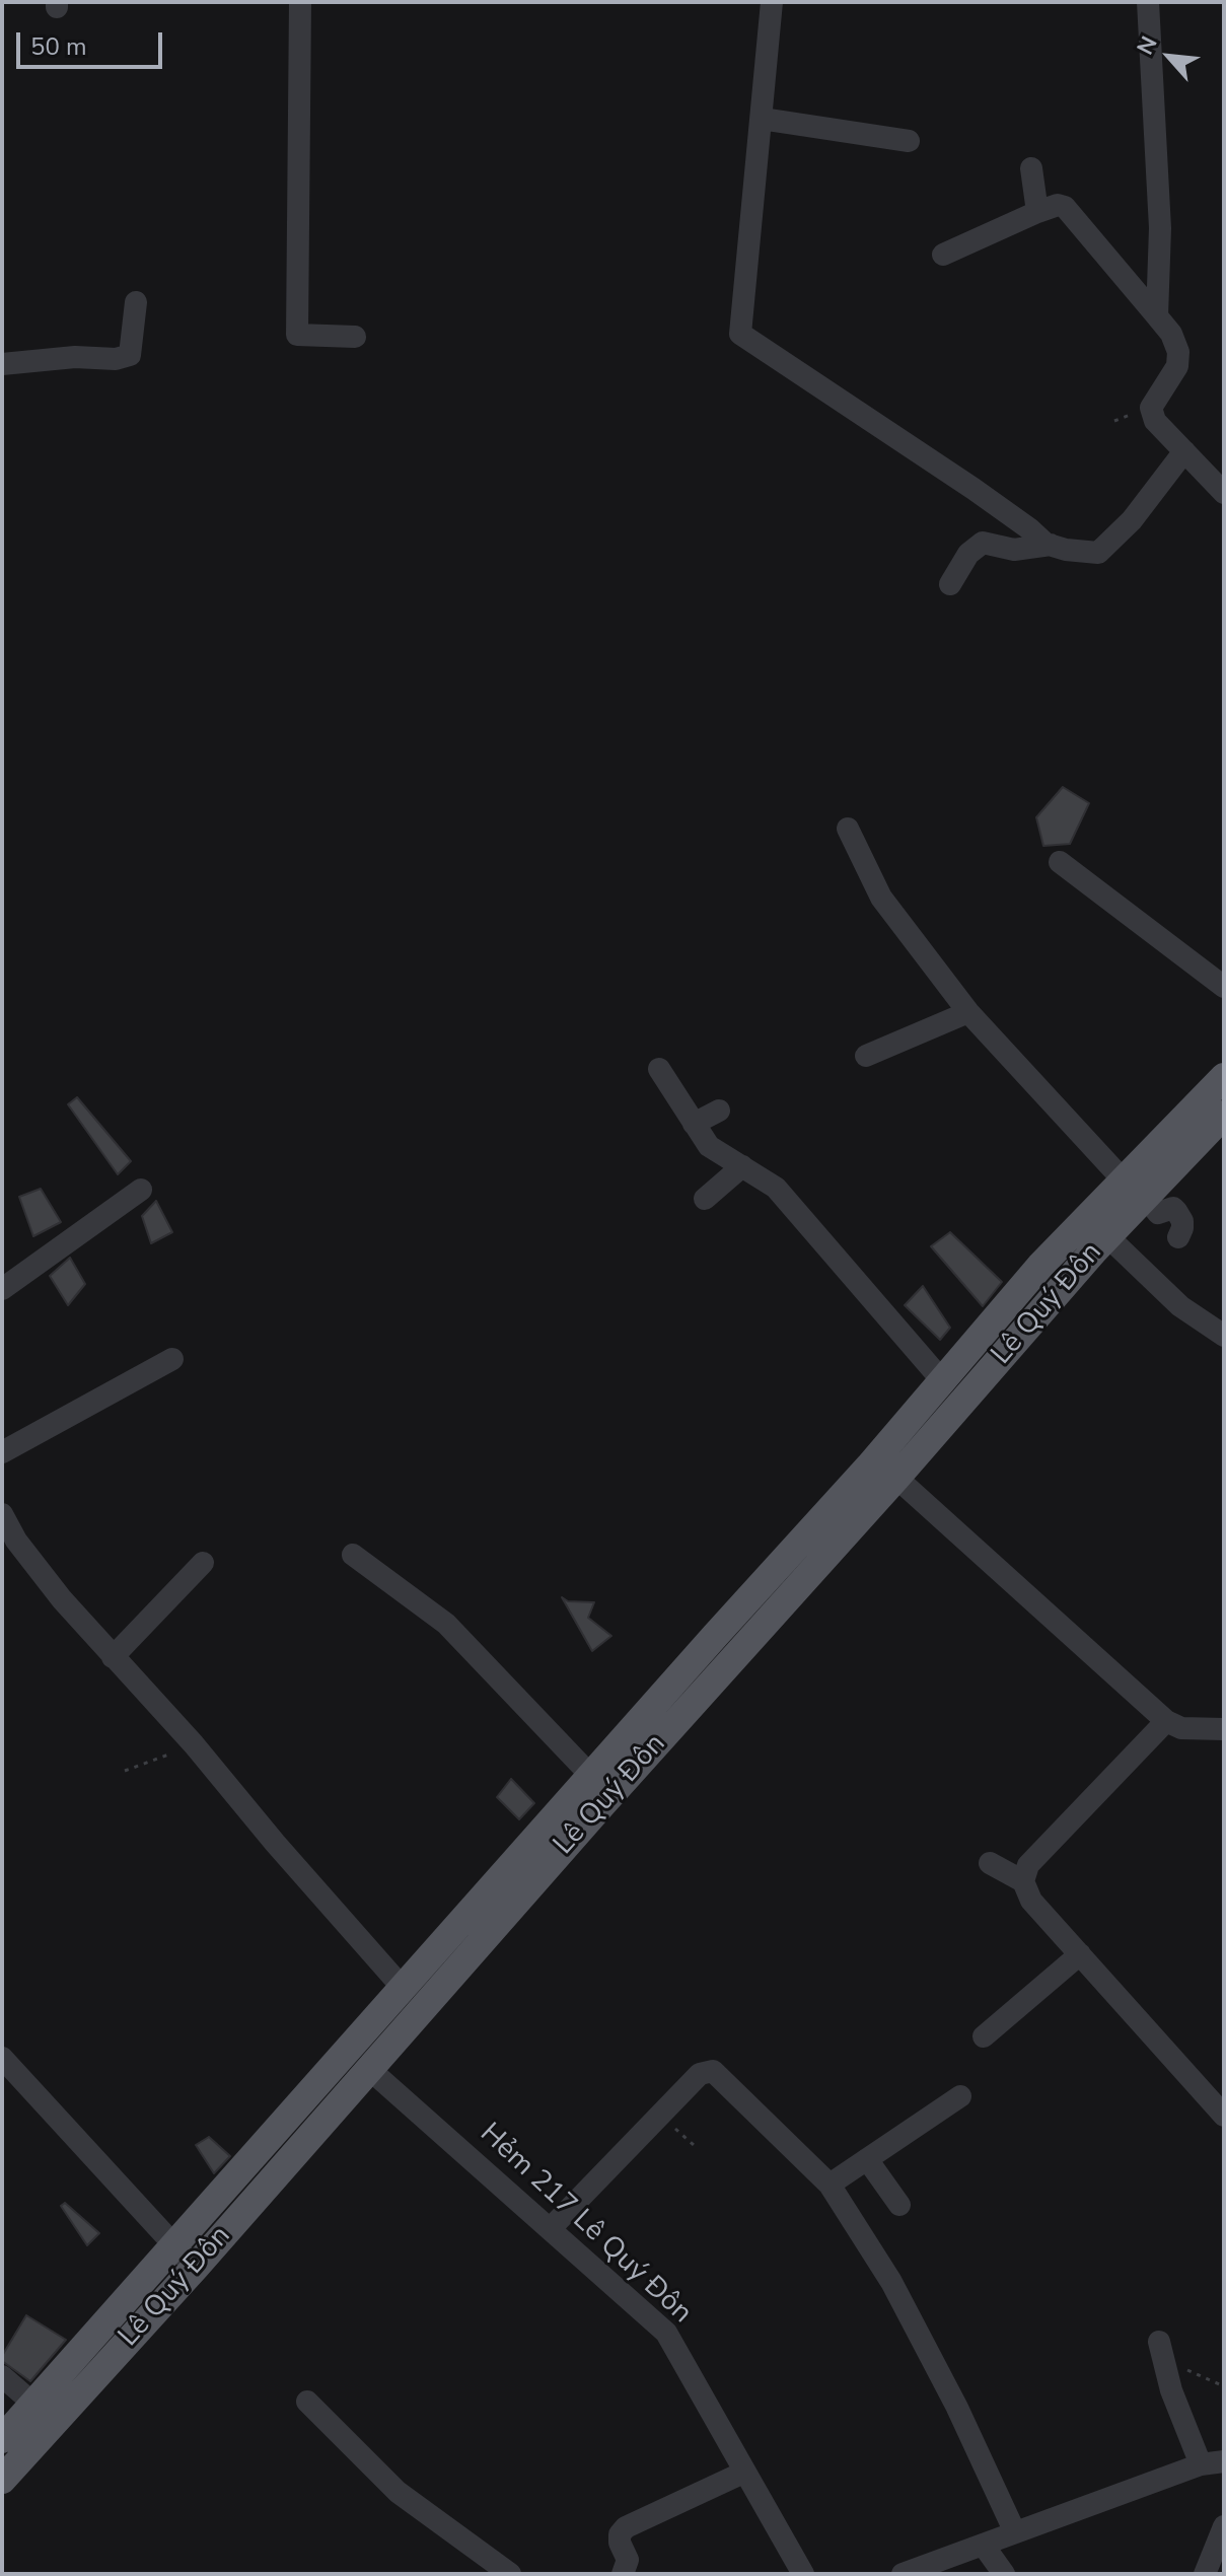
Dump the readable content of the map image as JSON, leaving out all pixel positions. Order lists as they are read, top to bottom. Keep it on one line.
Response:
{"streets":{"main road":["Lê Quý Đôn"],"street":["Hẻm 217 Lê Quý Đôn"]},"crossings":[["Lê Quý Đôn","Hẻm 217 Lê Quý Đôn"]],"scale_bar":"50 m","north":"top left"}
